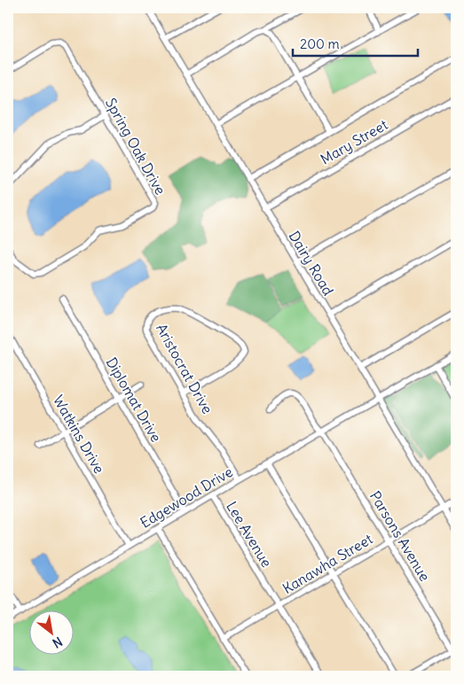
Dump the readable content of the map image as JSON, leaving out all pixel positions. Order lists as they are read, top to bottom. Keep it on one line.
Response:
{"streets":{"street":["Mary Street","Spring Oak Drive","Dairy Road","Aristocrat Drive","Diplomat Drive","Watkins Drive","Edgewood Drive","Lee Avenue","Parsons Avenue","Kanawha Street"]},"crossings":[["Mary Street","Dairy Road"],["Dairy Road","Edgewood Drive"],["Dairy Road","Kanawha Street"],["Aristocrat Drive","Edgewood Drive"],["Diplomat Drive","Edgewood Drive"],["Watkins Drive","Edgewood Drive"],["Edgewood Drive","Lee Avenue"],["Edgewood Drive","Parsons Avenue"],["Lee Avenue","Kanawha Street"],["Parsons Avenue","Kanawha Street"]],"scale_bar":"200 m","north":"bottom right"}
